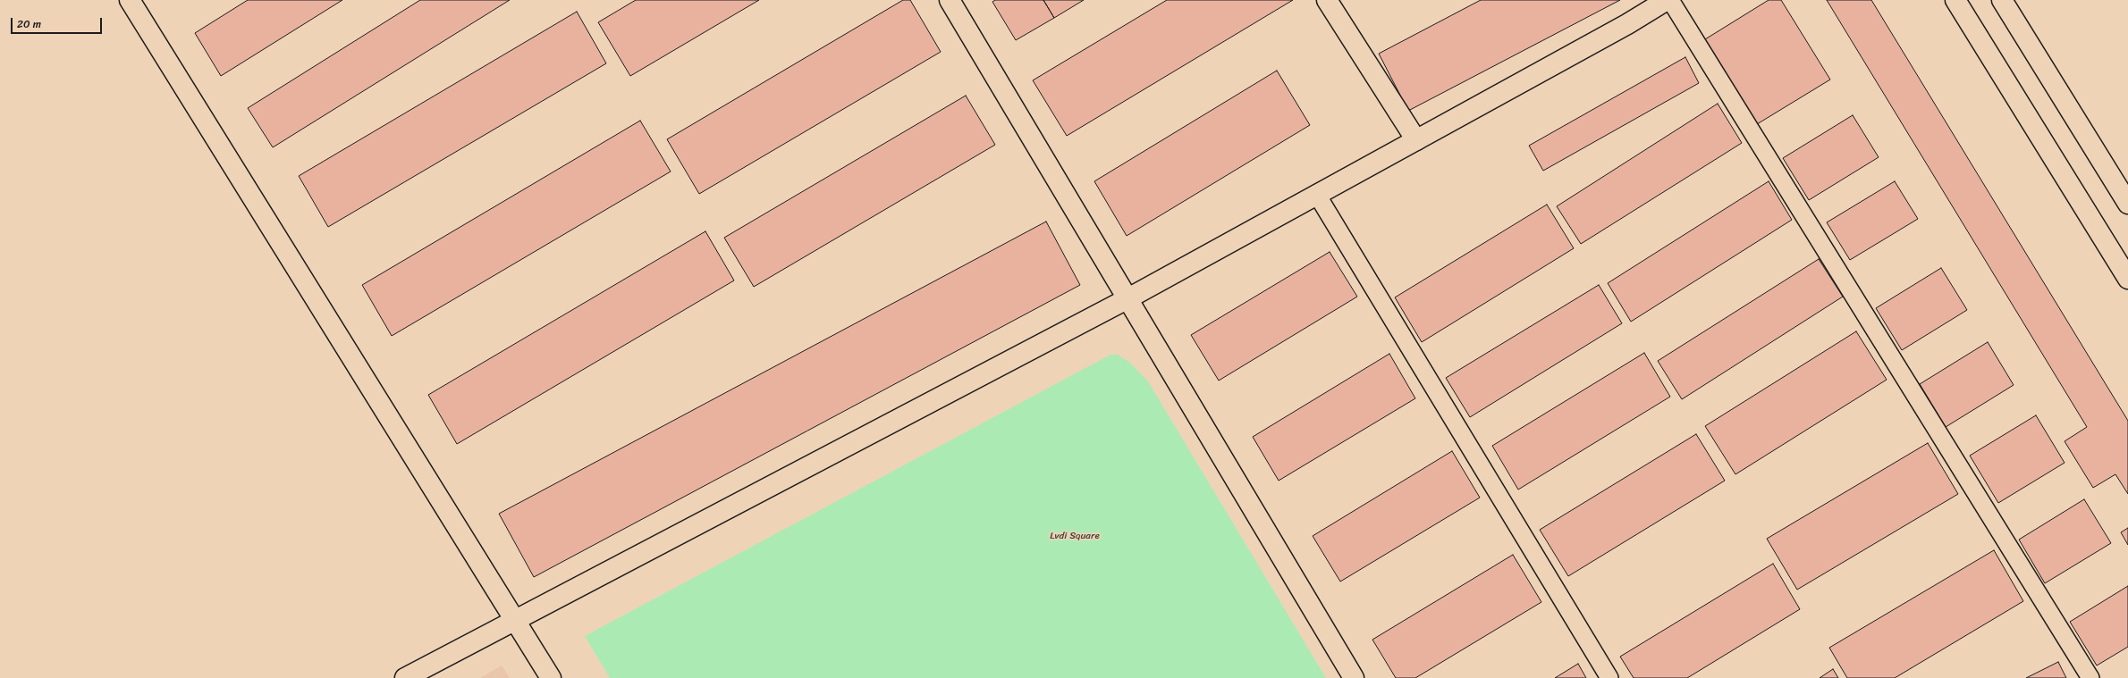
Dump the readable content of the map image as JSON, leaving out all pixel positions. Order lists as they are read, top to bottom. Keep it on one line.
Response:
{"parks":["Lvdi Square"],"scale_bar":"20 m"}
